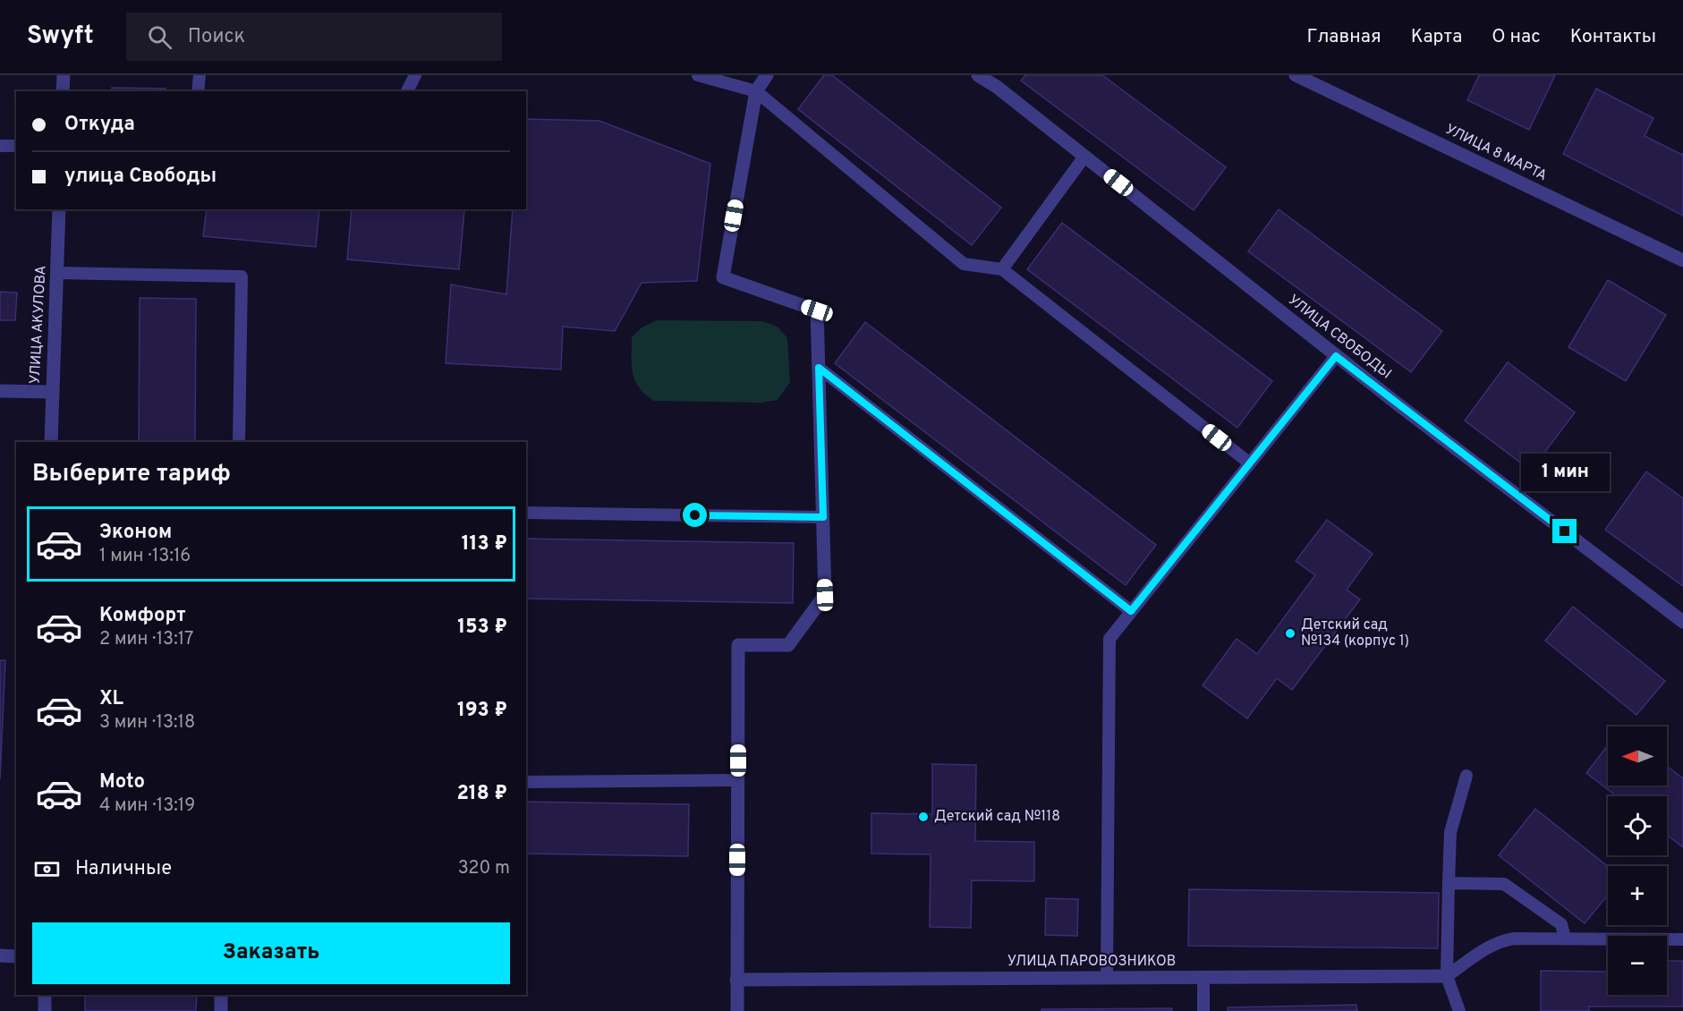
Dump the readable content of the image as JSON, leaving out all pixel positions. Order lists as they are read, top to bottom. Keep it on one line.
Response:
{"streets":{"street":["УЛИЦА 8 МАРТА","УЛИЦА АКУЛОВА","УЛИЦА СВОБОДЫ","УЛИЦА ПАРОВОЗНИКОВ"]},"places":["Детский сад №134 (корпус 1)","Детский сад №118"],"north":"left","page":{"header":"Swyft","search":"Поиск","nav":["Главная","Карта","О нас","Контакты"],"banner":["Откуда","улица Свободы"],"heading":"Выберите тариф","bubble":"1 мин","list":[{"name":"Эконом","note":"1 мин · 13:16","value":"113 ₽"},{"name":"Комфорт","note":"2 мин · 13:17","value":"153 ₽"},{"name":"XL","note":"3 мин · 13:18","value":"193 ₽"},{"name":"Moto","note":"4 мин · 13:19","value":"218 ₽"}],"map_buttons":["+","−"],"pay":["Наличные","320 m"],"buttons":"Заказать"}}
